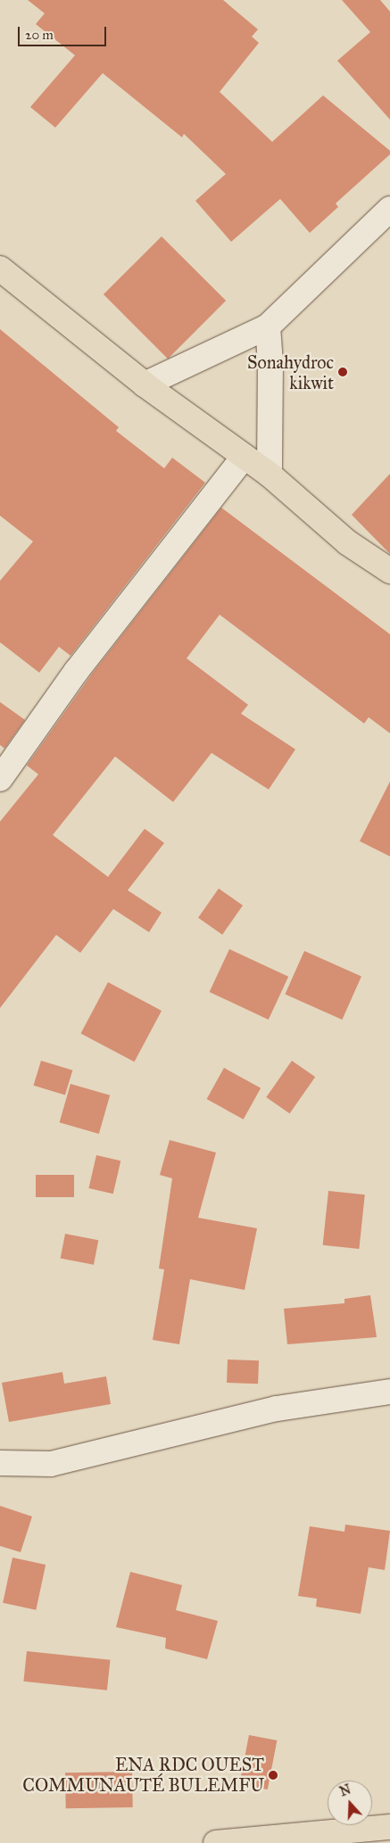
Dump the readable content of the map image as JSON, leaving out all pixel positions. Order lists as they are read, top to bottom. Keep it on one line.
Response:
{"places":["Sonahydroc kikwit","ENA RDC OUEST COMMUNAUTÉ BULEMFU"],"scale_bar":"20 m","north":"top"}
